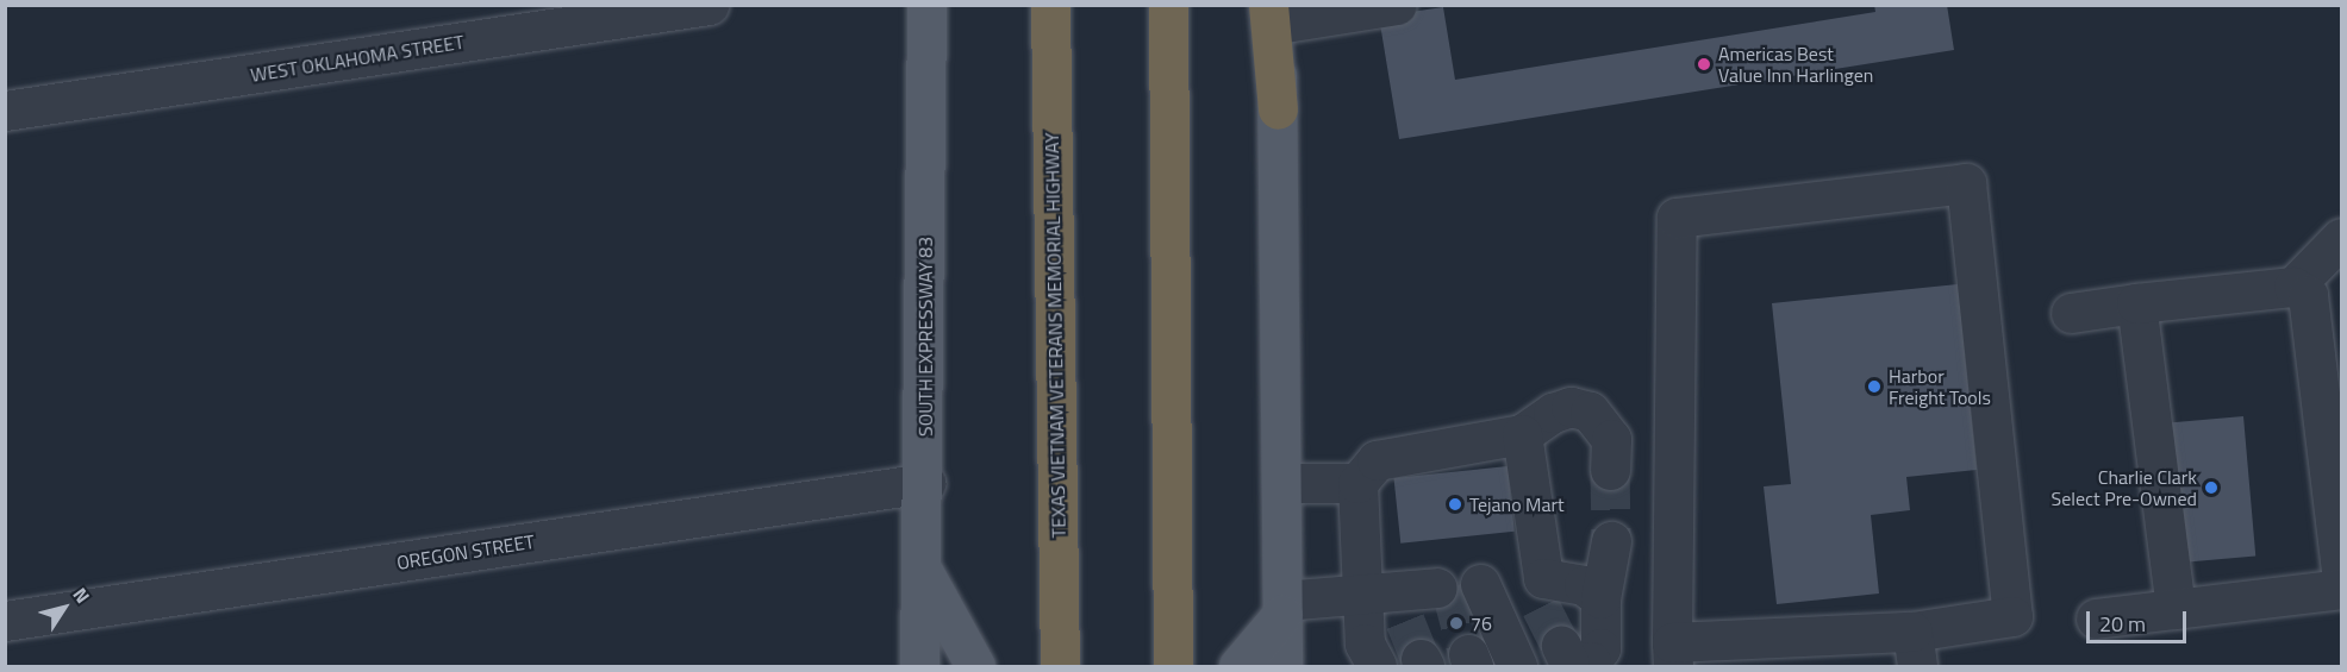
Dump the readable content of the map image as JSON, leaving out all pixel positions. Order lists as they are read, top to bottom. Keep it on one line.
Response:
{"streets":{"highway":["TEXAS VIETNAM VETERANS MEMORIAL HIGHWAY"],"main road":["SOUTH EXPRESSWAY 83"],"street":["WEST OKLAHOMA STREET","OREGON STREET"]},"crossings":[["SOUTH EXPRESSWAY 83","OREGON STREET"]],"places":["Americas Best Value Inn Harlingen","Harbor Freight Tools","Charlie Clark Select Pre-Owned","Tejano Mart","76"],"scale_bar":"20 m","north":"top right"}
